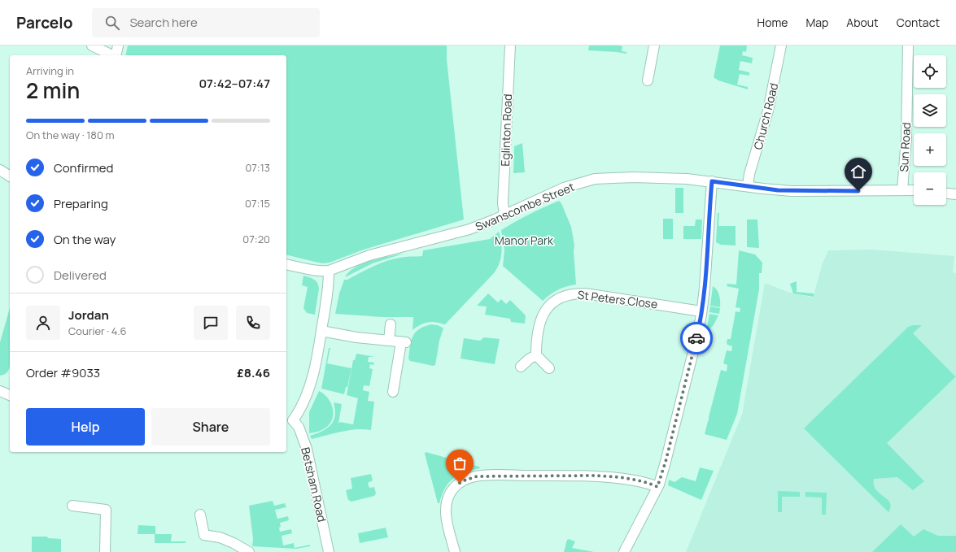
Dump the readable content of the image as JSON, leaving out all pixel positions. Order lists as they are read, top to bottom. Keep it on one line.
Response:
{"streets":{"street":["Church Road","Eglinton Road","Sun Road","Swanscombe Street","St Peters Close","Betsham Road"]},"crossings":[["Church Road","Swanscombe Street"],["Eglinton Road","Swanscombe Street"],["Sun Road","Swanscombe Street"]],"parks":["Manor Park"],"page":{"header":"Parcelo","search":"Search here","nav":["Home","Map","About","Contact"],"map_buttons":["+","−"],"heading":["2 min","Arriving in","07:42–07:47"],"panel":["Jordan","Courier · 4.6","Order #9033","£8.46"],"bar":"On the way · 180 m","list":[["Confirmed","07:13"],["Preparing","07:15"],["On the way","07:20"],"Delivered"],"buttons":["Help","Share"]}}
